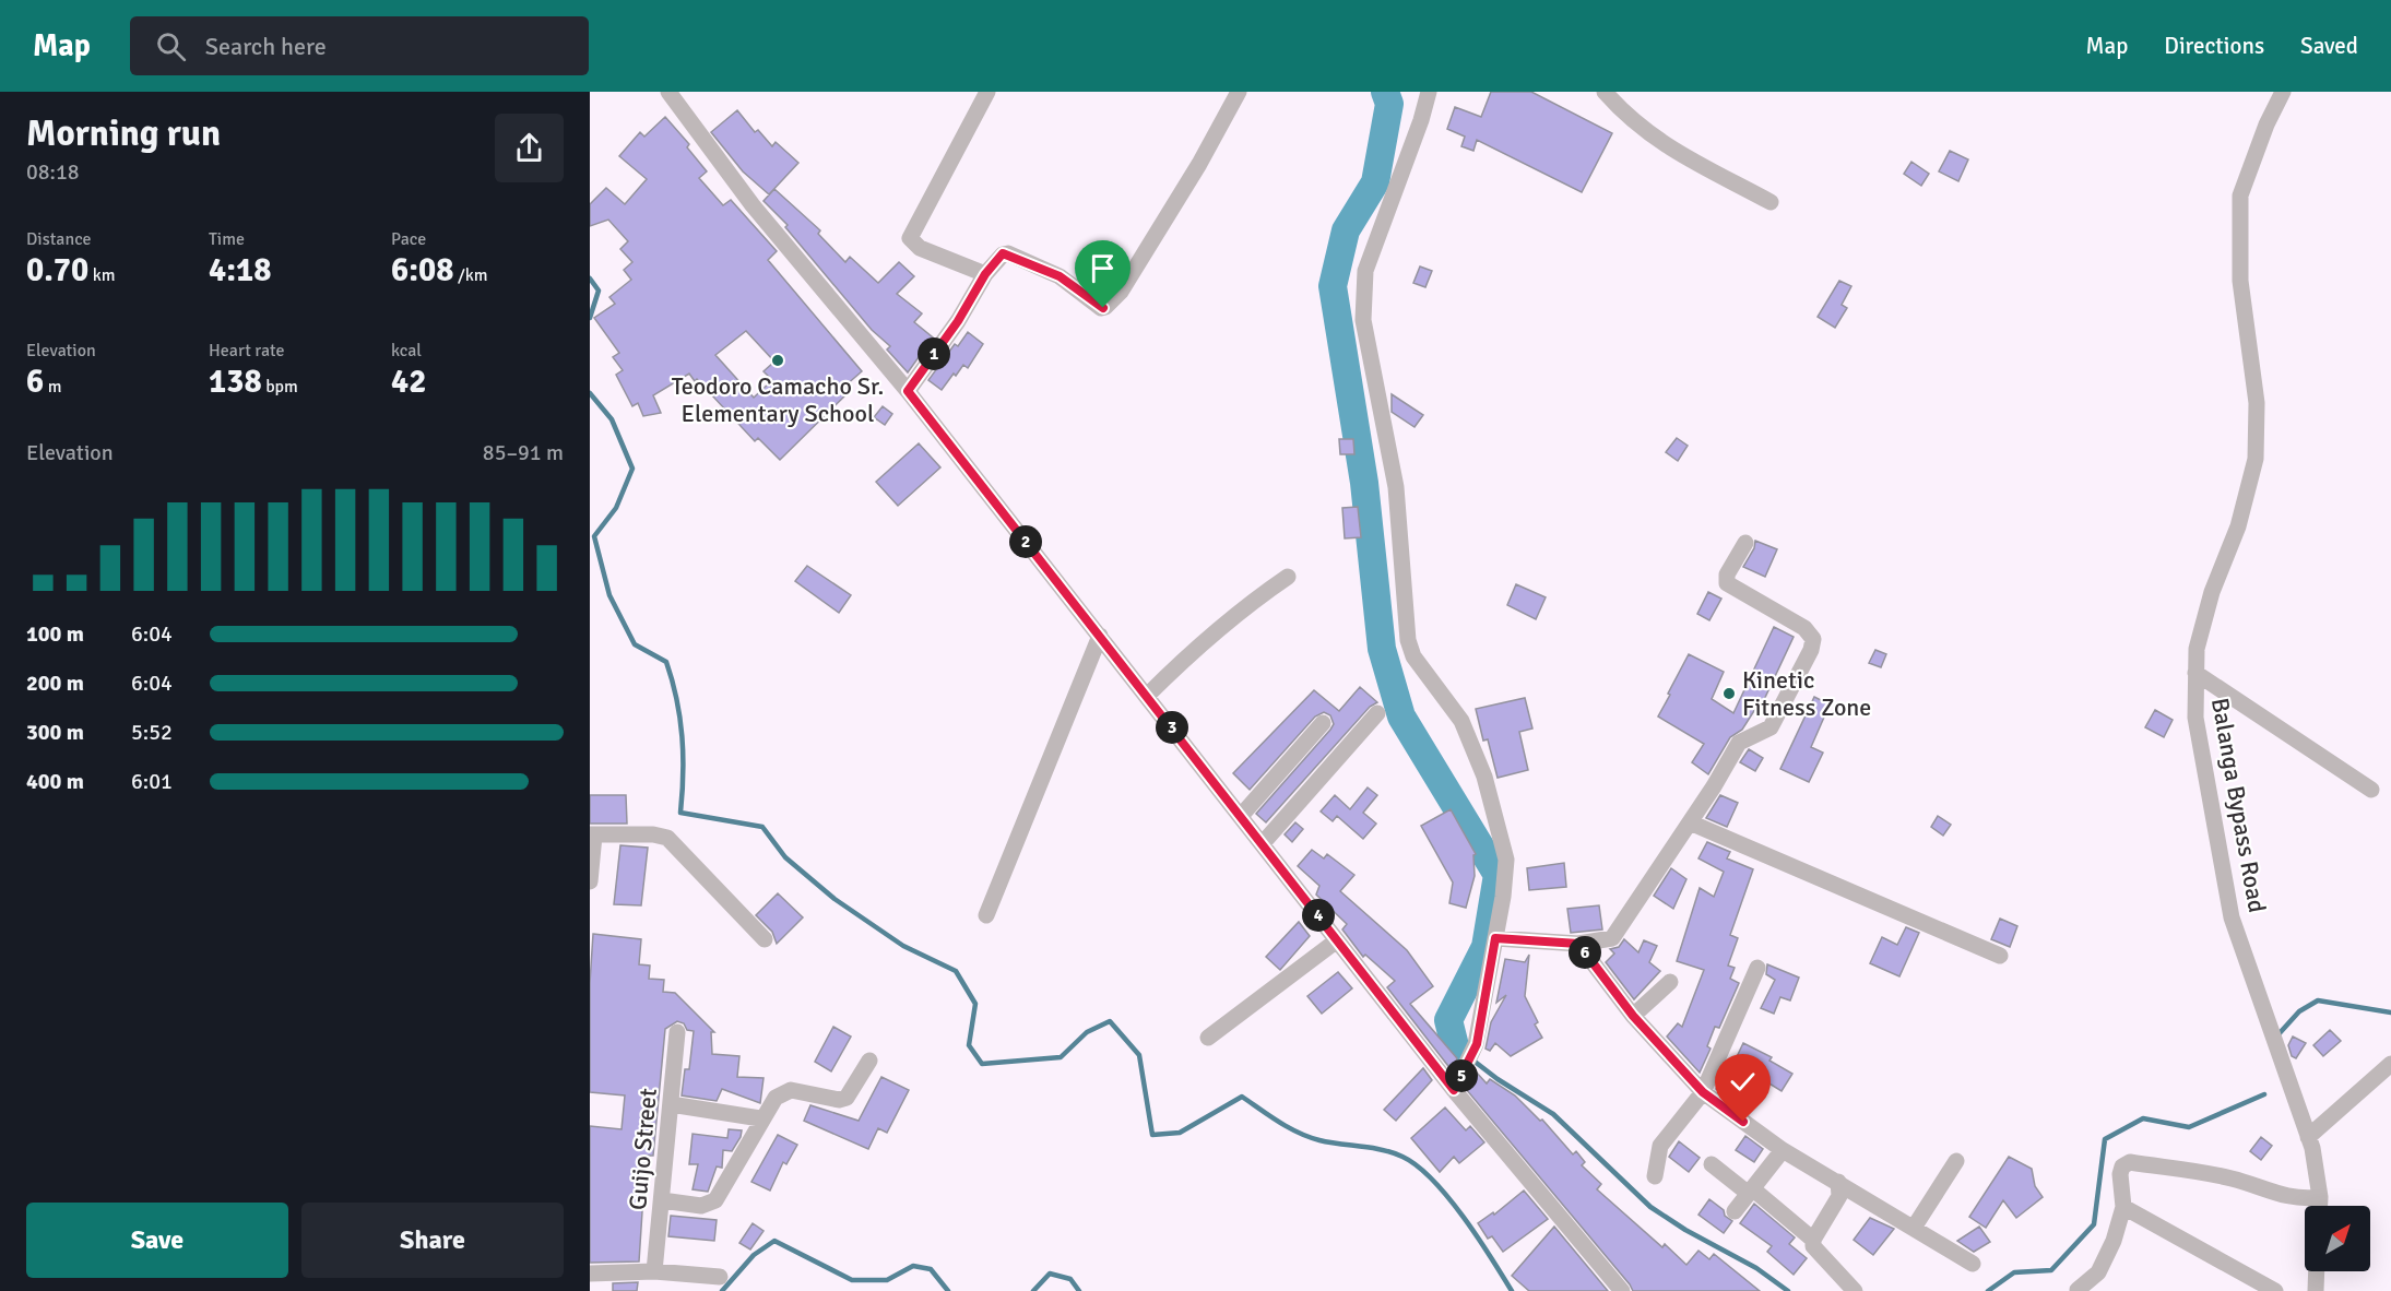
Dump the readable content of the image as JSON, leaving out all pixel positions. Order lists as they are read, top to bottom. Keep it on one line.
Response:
{"streets":{"street":["Balanga Bypass Road","Guijo Street"]},"places":["Teodoro Camacho Sr. Elementary School","Kinetic Fitness Zone"],"north":"top right","page":{"header":"Map","search":"Search here","nav":["Map","Directions","Saved"],"heading":["Morning run","08:18"],"stats":[["Distance","0.70 km"],["Time","4:18"],["Pace","6:08 /km"],["Elevation","6 m"],["Heart rate","138 bpm"],["kcal","42"]],"pins":["1","2","3","4","6","5"],"chart":["Elevation","85–91 m"],"list":[{"name":"100 m","note":"6:04"},{"name":"200 m","note":"6:04"},{"name":"300 m","note":"5:52"},{"name":"400 m","note":"6:01"}],"buttons":["Save","Share"]}}
